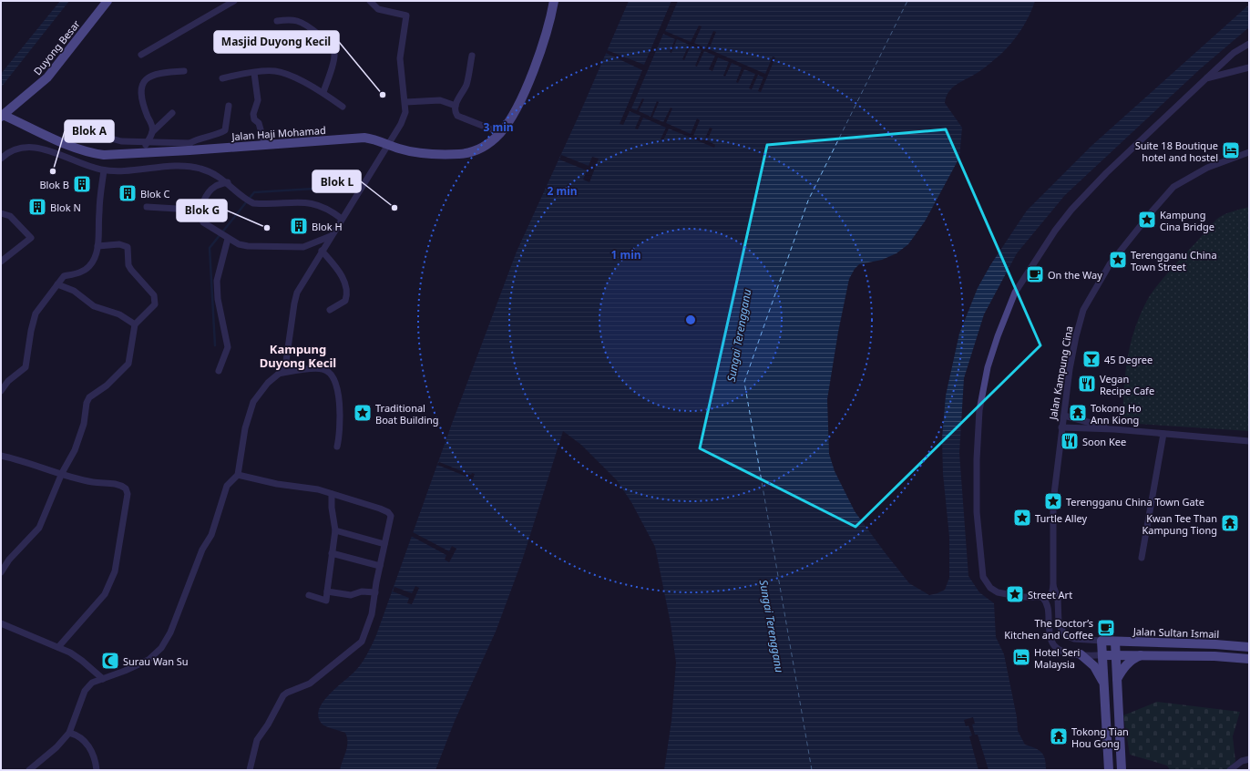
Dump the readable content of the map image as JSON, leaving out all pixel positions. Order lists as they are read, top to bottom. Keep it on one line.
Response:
{"streets":{"street":["Duyong Besar","Jalan Haji Mohamad","Jalan Kampung Cina","Jalan Sultan Ismail"]},"crossings":[["Duyong Besar","Jalan Haji Mohamad"],["Jalan Kampung Cina","Jalan Sultan Ismail"]],"districts":["Kampung Duyong Kecil"],"water":["Sungai Terengganu"],"places":{"other":["Masjid Duyong Kecil","Blok A","Blok L","Blok G"],"hotel":["Suite 18 Boutique hotel and hostel","Hotel Seri Malaysia"],"building":["Blok B","Blok C","Blok N","Blok H"],"place":["Kampung Cina Bridge","Terengganu China Town Street","Traditional Boat Building","Terengganu China Town Gate","Turtle Alley","Street Art"],"cafe":["On the Way","The Doctor’s Kitchen and Coffee"],"bar":["45 Degree"],"restaurant":["Vegan Recipe Cafe","Soon Kee"],"temple":["Tokong Ho Ann Kiong","Kwan Tee Than Kampung Tiong","Tokong Tian Hou Gong"],"mosque":["Surau Wan Su"]},"rings":["3 min","2 min","1 min"]}
